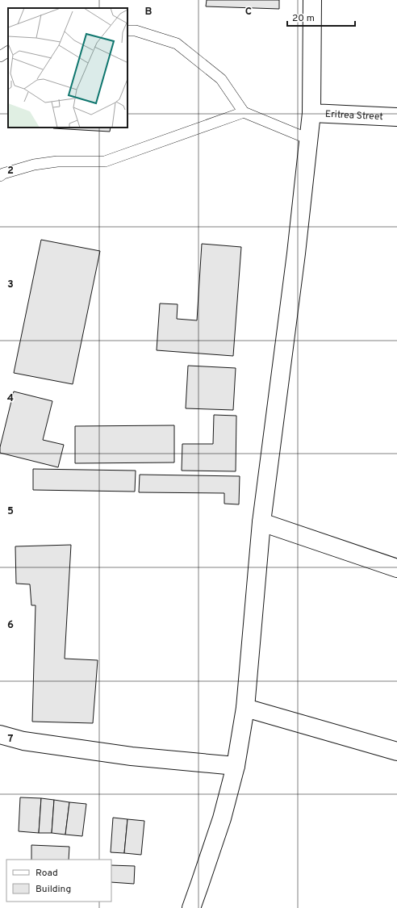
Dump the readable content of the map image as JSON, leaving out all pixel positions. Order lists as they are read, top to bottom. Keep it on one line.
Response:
{"streets":{"street":["Eritrea Street"]},"legend":["Road","Building"],"scale_bar":"20 m","grid":{"columns":["B","C"],"rows":["2","3","4","5","6","7"]}}
